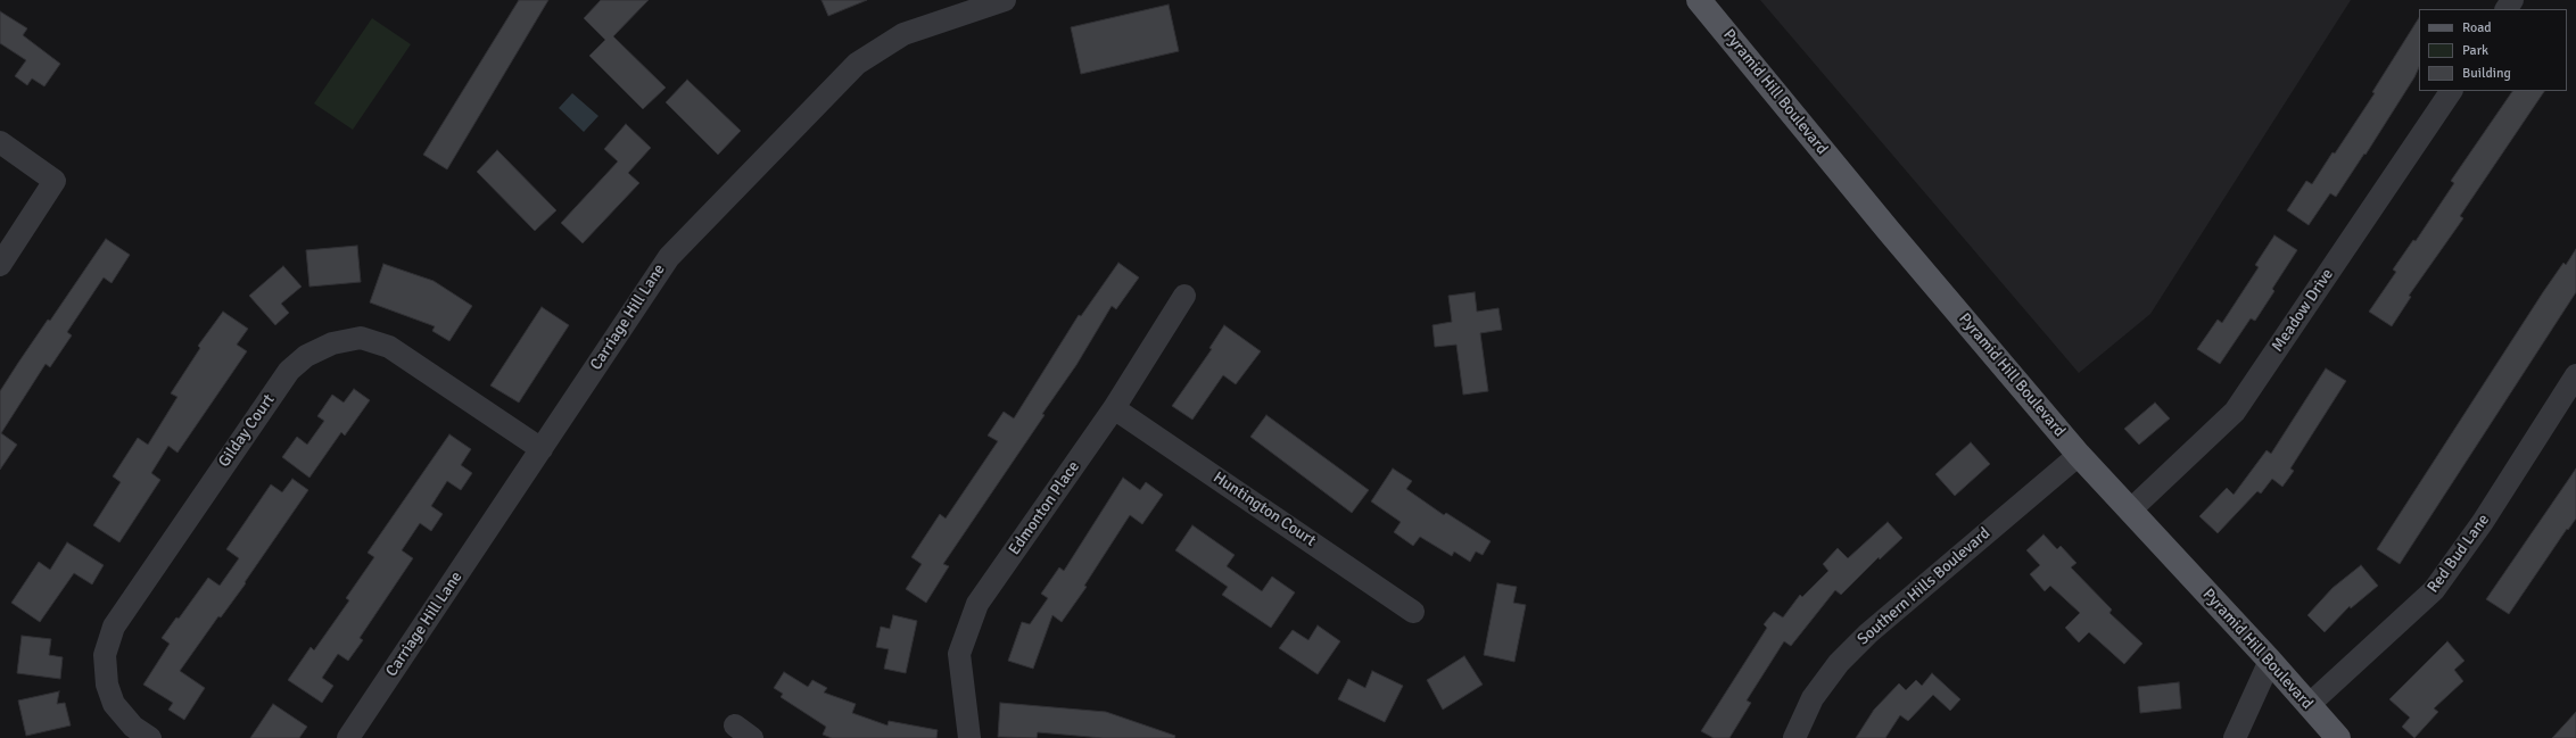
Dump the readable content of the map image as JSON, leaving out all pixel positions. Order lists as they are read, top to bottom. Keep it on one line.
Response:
{"streets":{"main road":["Pyramid Hill Boulevard"],"street":["Meadow Drive","Carriage Hill Lane","Gilday Court","Edmonton Place","Huntington Court","Red Bud Lane","Southern Hills Boulevard"]},"crossings":[["Pyramid Hill Boulevard","Meadow Drive"],["Pyramid Hill Boulevard","Red Bud Lane"],["Pyramid Hill Boulevard","Southern Hills Boulevard"],["Carriage Hill Lane","Gilday Court"],["Edmonton Place","Huntington Court"]],"legend":["Road","Park","Building"]}
